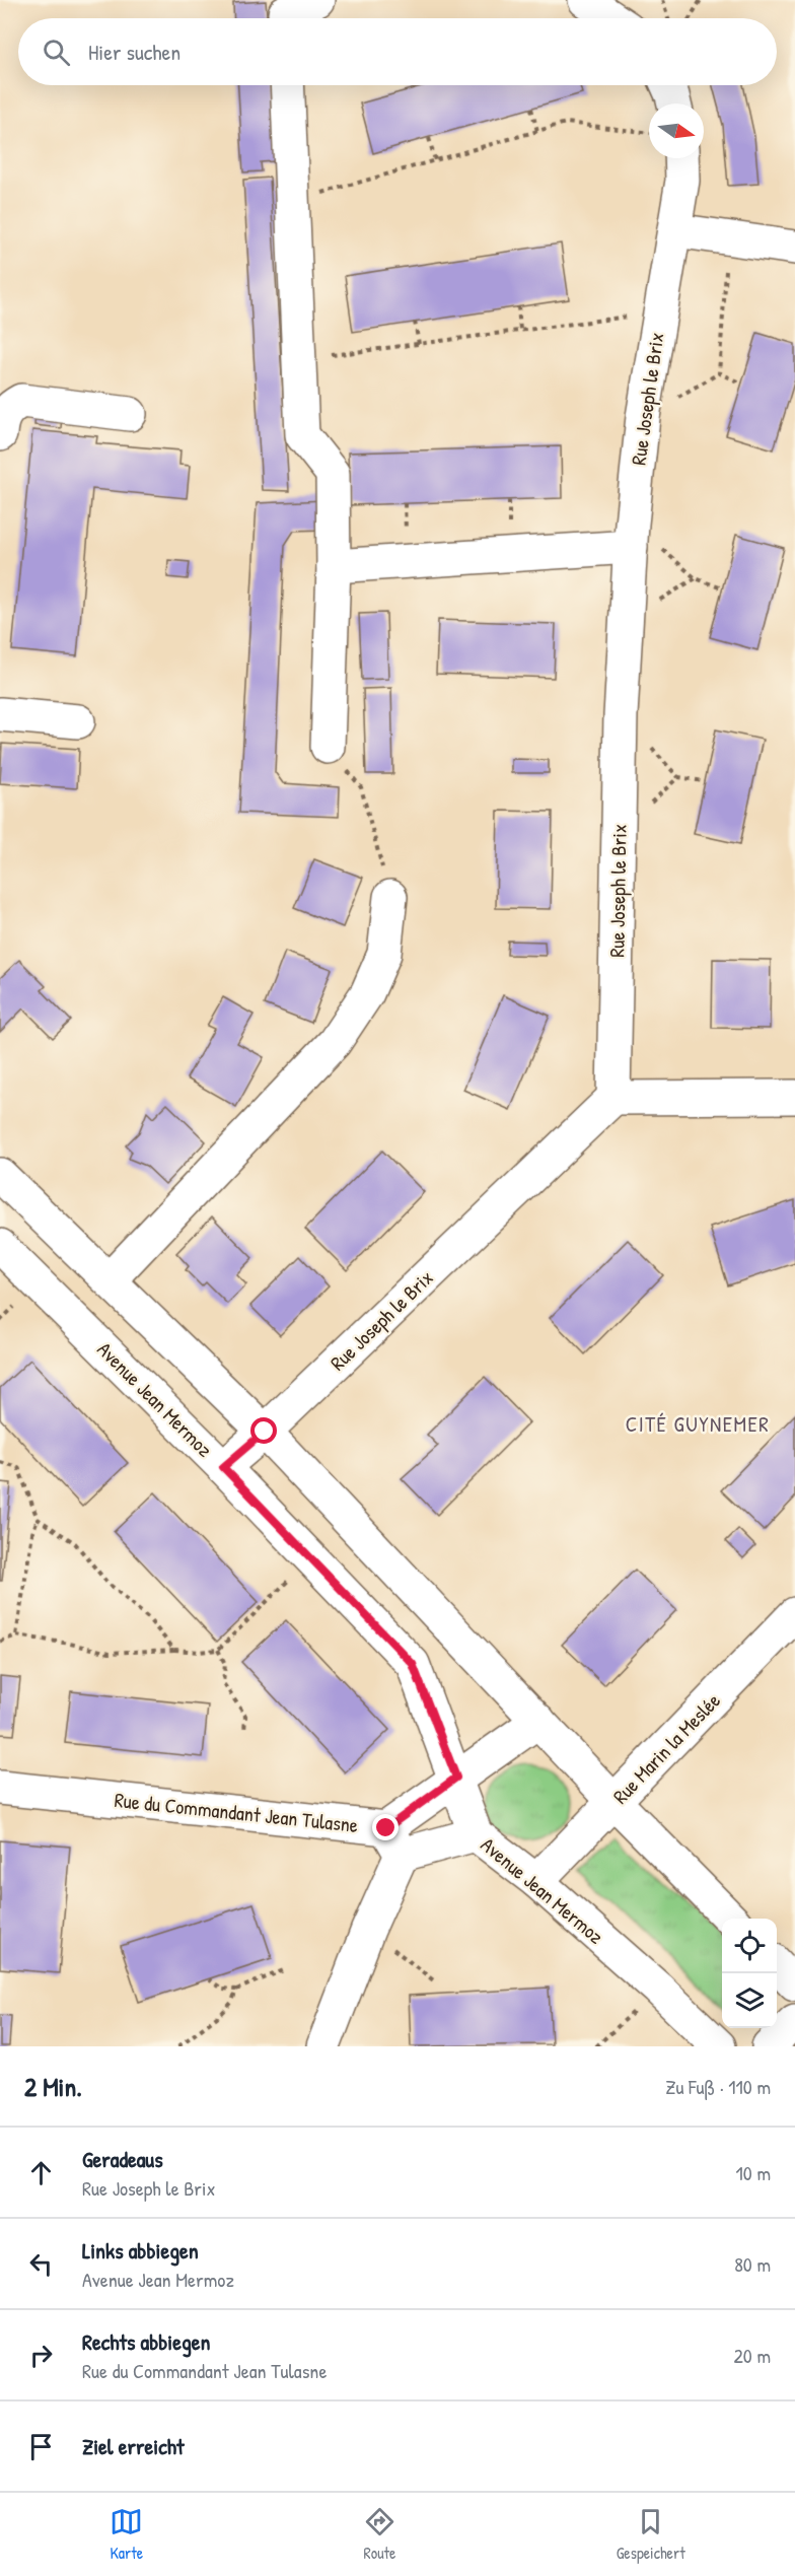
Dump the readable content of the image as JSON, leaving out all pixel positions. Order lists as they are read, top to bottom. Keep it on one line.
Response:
{"streets":{"street":["Rue Joseph le Brix","Avenue Jean Mermoz","Rue Marin la Meslée","Rue du Commandant Jean Tulasne"]},"crossings":[["Rue Joseph le Brix","Avenue Jean Mermoz"],["Avenue Jean Mermoz","Rue Marin la Meslée"],["Avenue Jean Mermoz","Rue du Commandant Jean Tulasne"]],"districts":["CITÉ GUYNEMER"],"north":"right","page":{"search":"Hier suchen","heading":["2 Min.","Zu Fuß · 110 m"],"list":[["Geradeaus","Rue Joseph le Brix","10 m"],["Links abbiegen","Avenue Jean Mermoz","80 m"],["Rechts abbiegen","Rue du Commandant Jean Tulasne","20 m"],"Ziel erreicht"],"nav":["Karte","Route","Gespeichert"]}}
